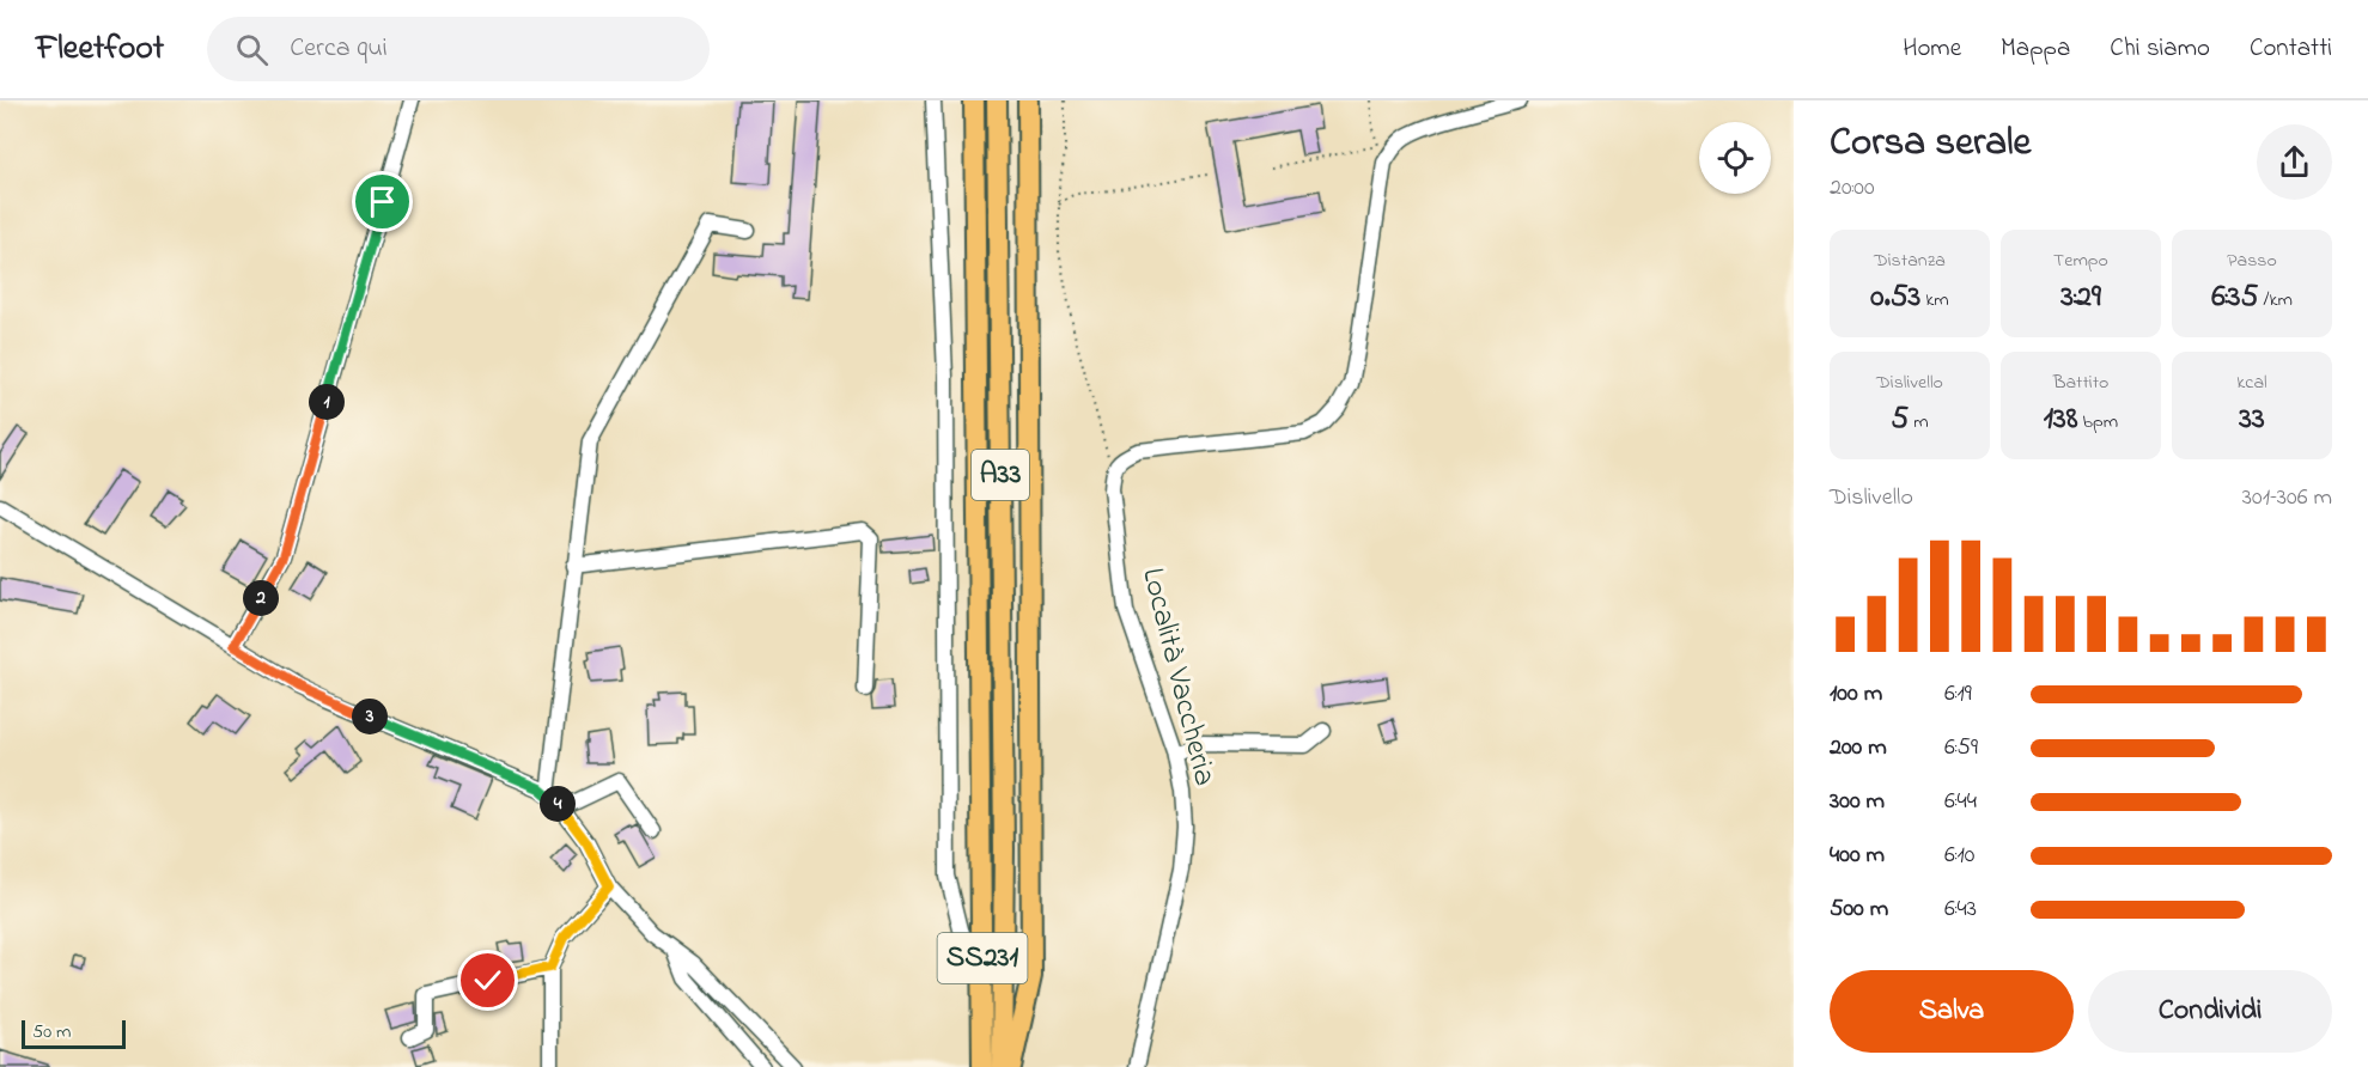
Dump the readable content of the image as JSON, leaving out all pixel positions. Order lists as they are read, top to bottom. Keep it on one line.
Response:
{"streets":{"highway":["A33","SS231"],"street":["Località Vaccheria"]},"crossings":[["A33","SS231"]],"scale_bar":"50 m","page":{"header":"Fleetfoot","search":"Cerca qui","nav":["Home","Mappa","Chi siamo","Contatti"],"heading":["Corsa serale","20:00"],"stats":[["Distanza","0.53 km"],["Tempo","3:29"],["Passo","6:35 /km"],["Dislivello","5 m"],["Battito","138 bpm"],["kcal","33"]],"pins":["1","2","3","4"],"chart":["Dislivello","301–306 m"],"list":[{"name":"100 m","note":"6:19"},{"name":"200 m","note":"6:59"},{"name":"300 m","note":"6:44"},{"name":"400 m","note":"6:10"},{"name":"500 m","note":"6:43"}],"buttons":["Salva","Condividi"],"scale":"50 m"}}
